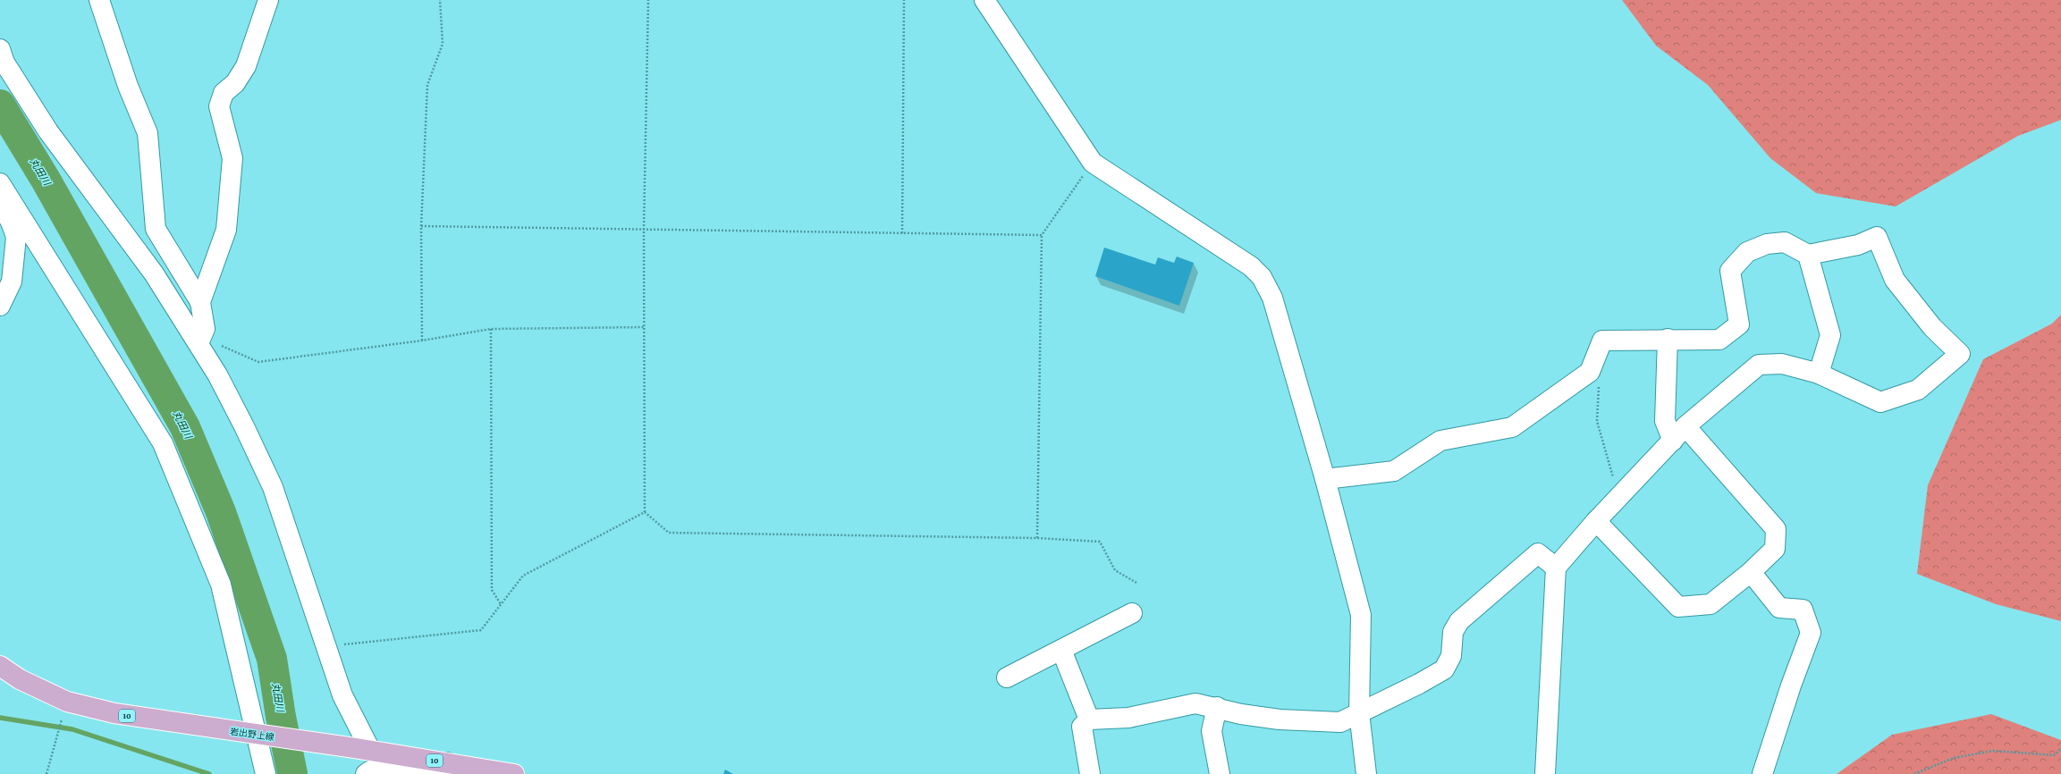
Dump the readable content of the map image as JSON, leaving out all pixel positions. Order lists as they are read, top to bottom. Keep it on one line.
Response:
{"streets":{"main road":["10","岩出野上線"]},"water":["丸田川"]}
